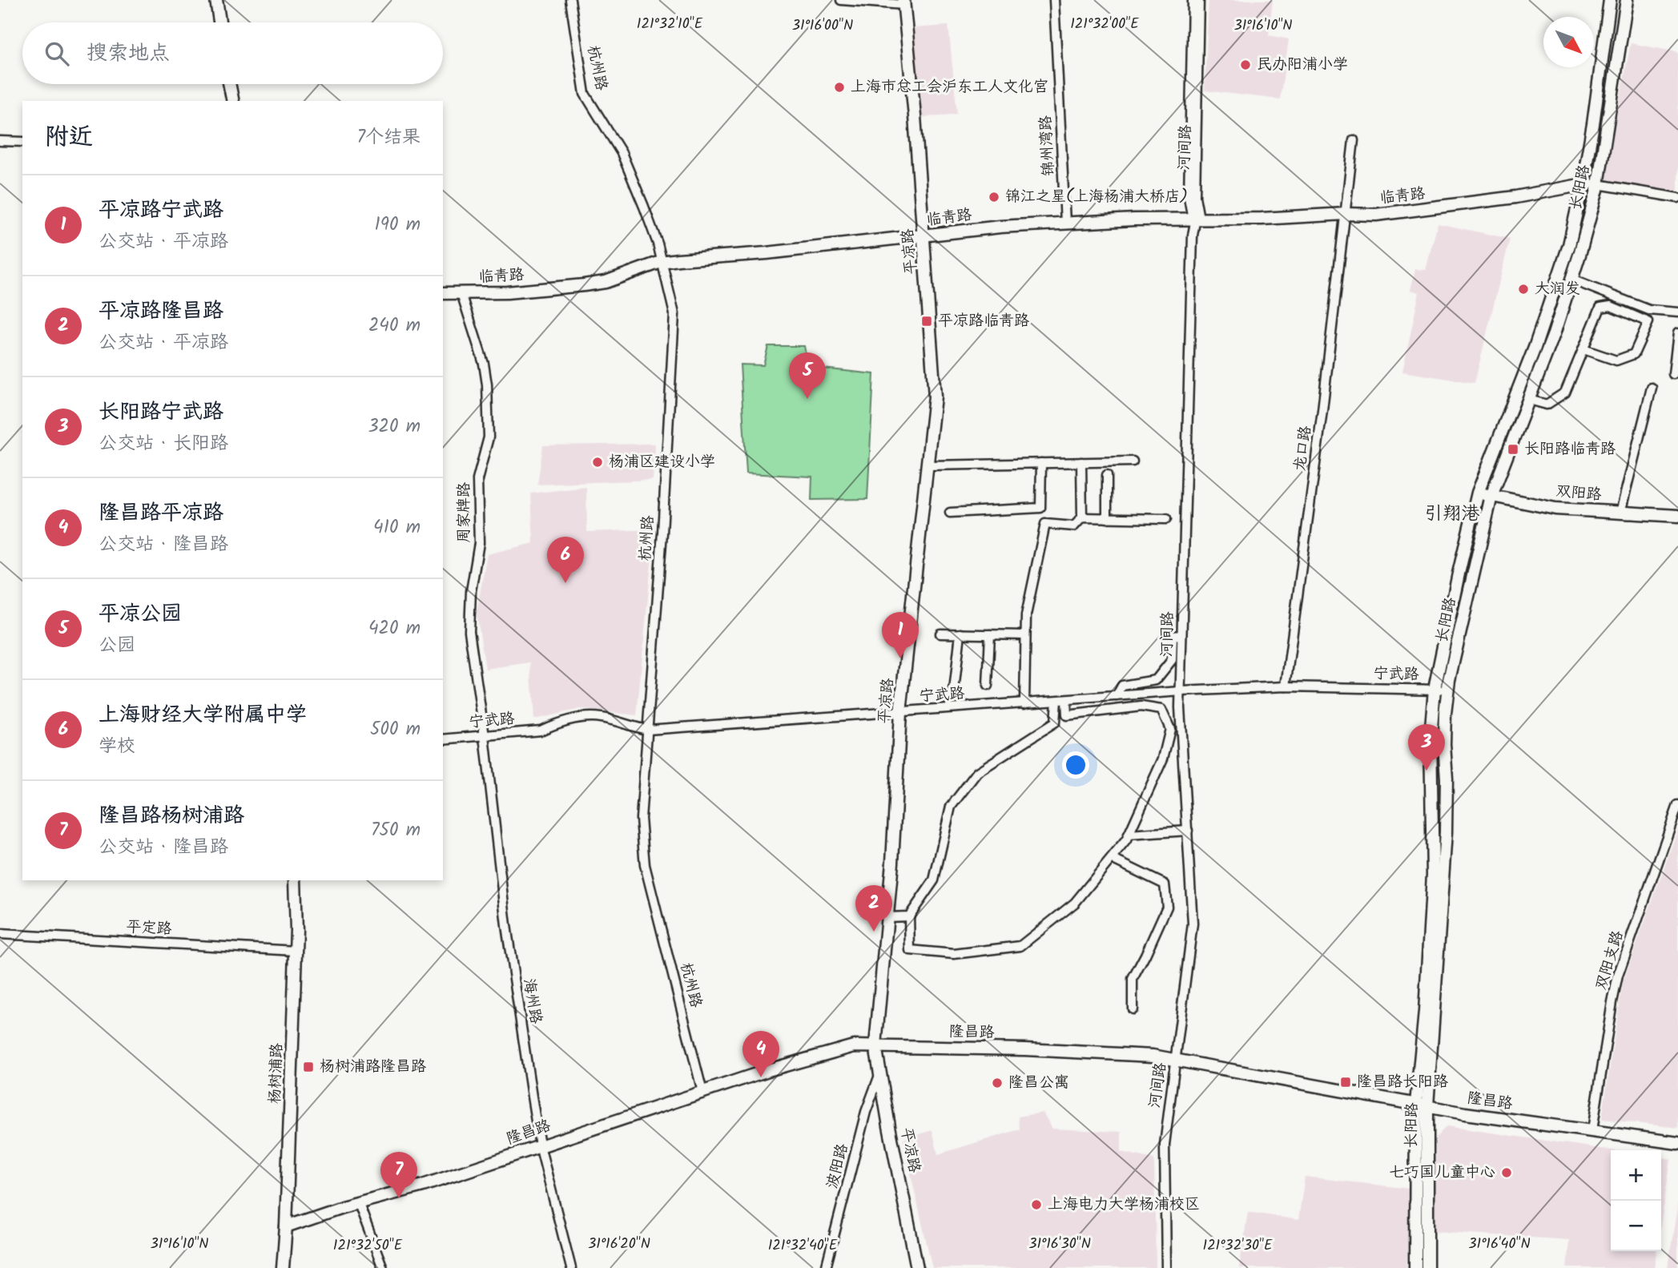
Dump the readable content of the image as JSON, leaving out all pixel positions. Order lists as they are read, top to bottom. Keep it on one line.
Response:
{"streets":{"main road":["长阳路","临青路","平凉路","双阳路","隆昌路","杨树浦路"],"street":["杭州路","锦州湾路","河间路","龙口路","周家牌路","宁武路","平定路","双阳支路","海州路","波阳路"]},"crossings":[["杭州路","临青路"],["杭州路","宁武路"],["杭州路","隆昌路"],["锦州湾路","临青路"],["河间路","临青路"],["河间路","宁武路"],["河间路","隆昌路"],["长阳路","临青路"],["长阳路","双阳路"],["长阳路","宁武路"],["长阳路","隆昌路"],["临青路","平凉路"],["临青路","龙口路"],["临青路","周家牌路"],["平凉路","宁武路"],["平凉路","隆昌路"],["平凉路","波阳路"],["龙口路","宁武路"],["周家牌路","宁武路"],["周家牌路","海州路"],["宁武路","海州路"],["平定路","杨树浦路"],["双阳支路","隆昌路"],["海州路","隆昌路"],["隆昌路","杨树浦路"]],"districts":["引翔港"],"places":{"other":["民办阳浦小学","上海市总工会沪东工人文化宫","锦江之星(上海杨浦大桥店)","大润发","杨浦区建设小学","隆昌公寓","七巧国儿童中心","上海电力大学杨浦校区"],"transit":["平凉路临青路","长阳路临青路","杨树浦路隆昌路","隆昌路长阳路"]},"north":"bottom right","page":{"search":"搜索地点","heading":["附近","7个结果"],"list":[{"mark":"1","name":"平凉路宁武路","note":"公交站 · 平凉路","value":"190 m"},{"mark":"2","name":"平凉路隆昌路","note":"公交站 · 平凉路","value":"240 m"},{"mark":"3","name":"长阳路宁武路","note":"公交站 · 长阳路","value":"320 m"},{"mark":"4","name":"隆昌路平凉路","note":"公交站 · 隆昌路","value":"410 m"},{"mark":"5","name":"平凉公园","note":"公园","value":"420 m"},{"mark":"6","name":"上海财经大学附属中学","note":"学校","value":"500 m"},{"mark":"7","name":"隆昌路杨树浦路","note":"公交站 · 隆昌路","value":"750 m"}],"pins":["5","6","1","3","2","4","7"],"map_buttons":["+","−"]},"coordinates":["121°32'10\"E","121°32'00\"E","31°16'00\"N","31°16'10\"N","31°16'20\"N","31°16'30\"N","31°16'40\"N","121°32'50\"E","121°32'40\"E","121°32'30\"E"]}
